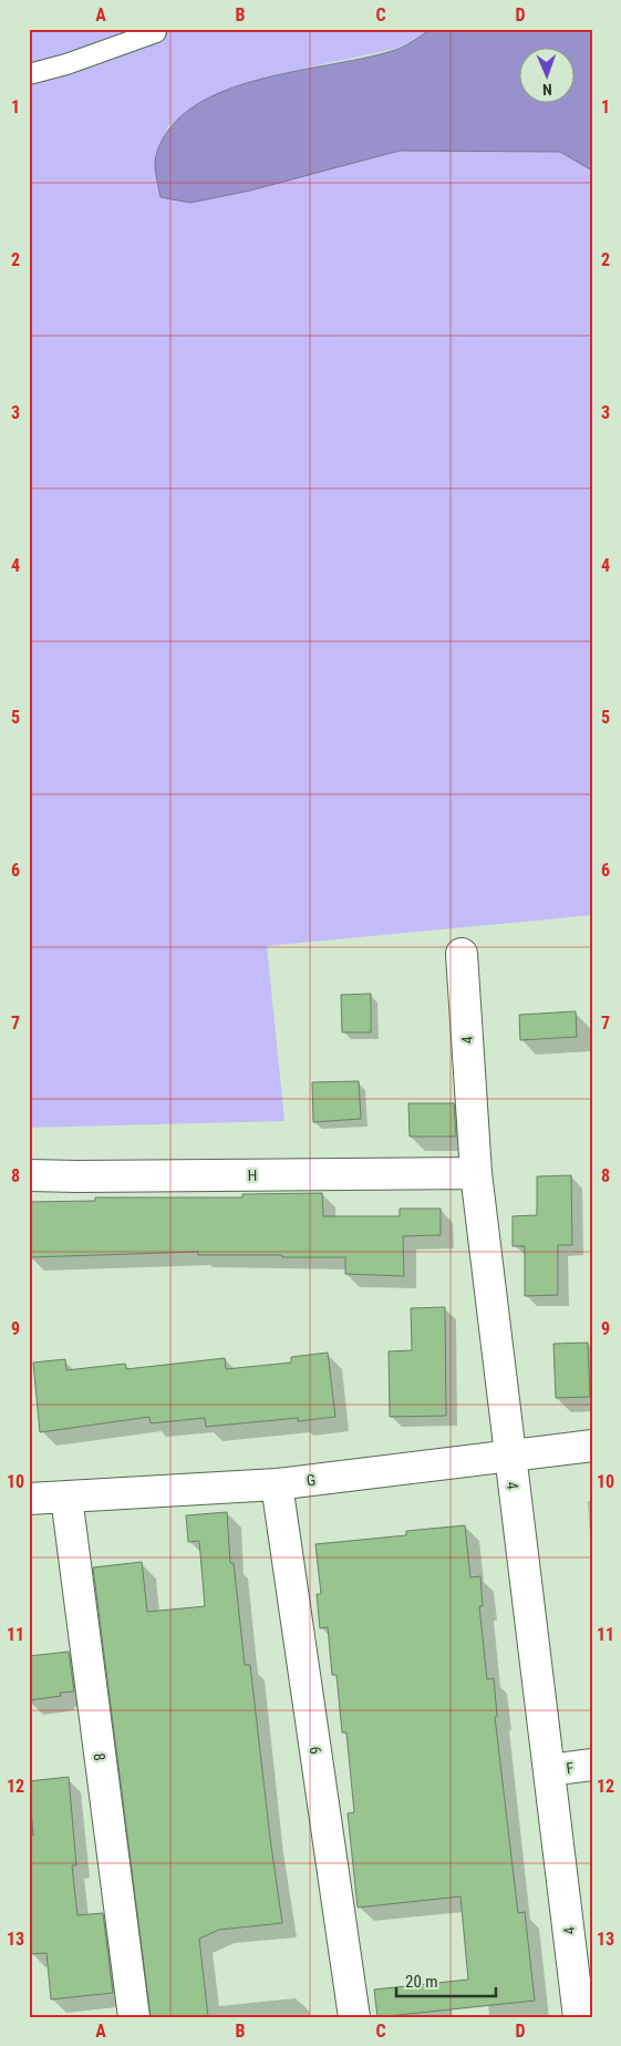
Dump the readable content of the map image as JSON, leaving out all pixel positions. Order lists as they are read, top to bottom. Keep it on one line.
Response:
{"streets":{"street":["4","H","G","6","8","F"]},"crossings":[["4","H"],["4","G"],["4","F"],["G","6"],["G","8"]],"scale_bar":"20 m","north":"bottom","grid":{"columns":["A","B","C","D"],"rows":["1","2","3","4","5","6","7","8","9","10","11","12","13"]}}
